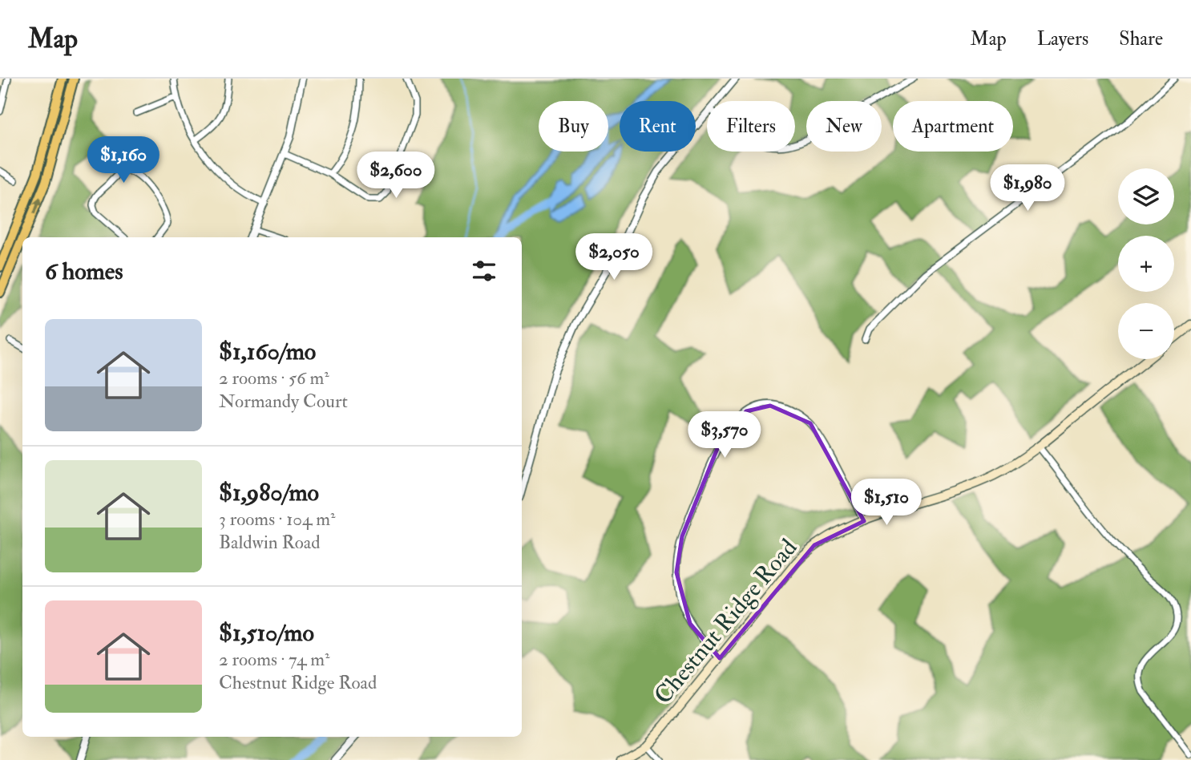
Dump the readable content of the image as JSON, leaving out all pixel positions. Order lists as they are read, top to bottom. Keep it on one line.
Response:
{"streets":{"main road":["Chestnut Ridge Road"]},"page":{"header":"Map","nav":["Map","Layers","Share"],"chip":["Buy","Rent","Filters","New","Apartment"],"price":["$1,160","$2,600","$1,980","$2,050","$3,570","$1,510"],"map_buttons":["+","−"],"heading":"6 homes","list":[{"name":"$1,160/mo","note":"2 rooms · 56 m² · Normandy Court"},{"name":"$1,980/mo","note":"3 rooms · 104 m² · Baldwin Road"},{"name":"$1,510/mo","note":"2 rooms · 74 m² · Chestnut Ridge Road"}]}}
